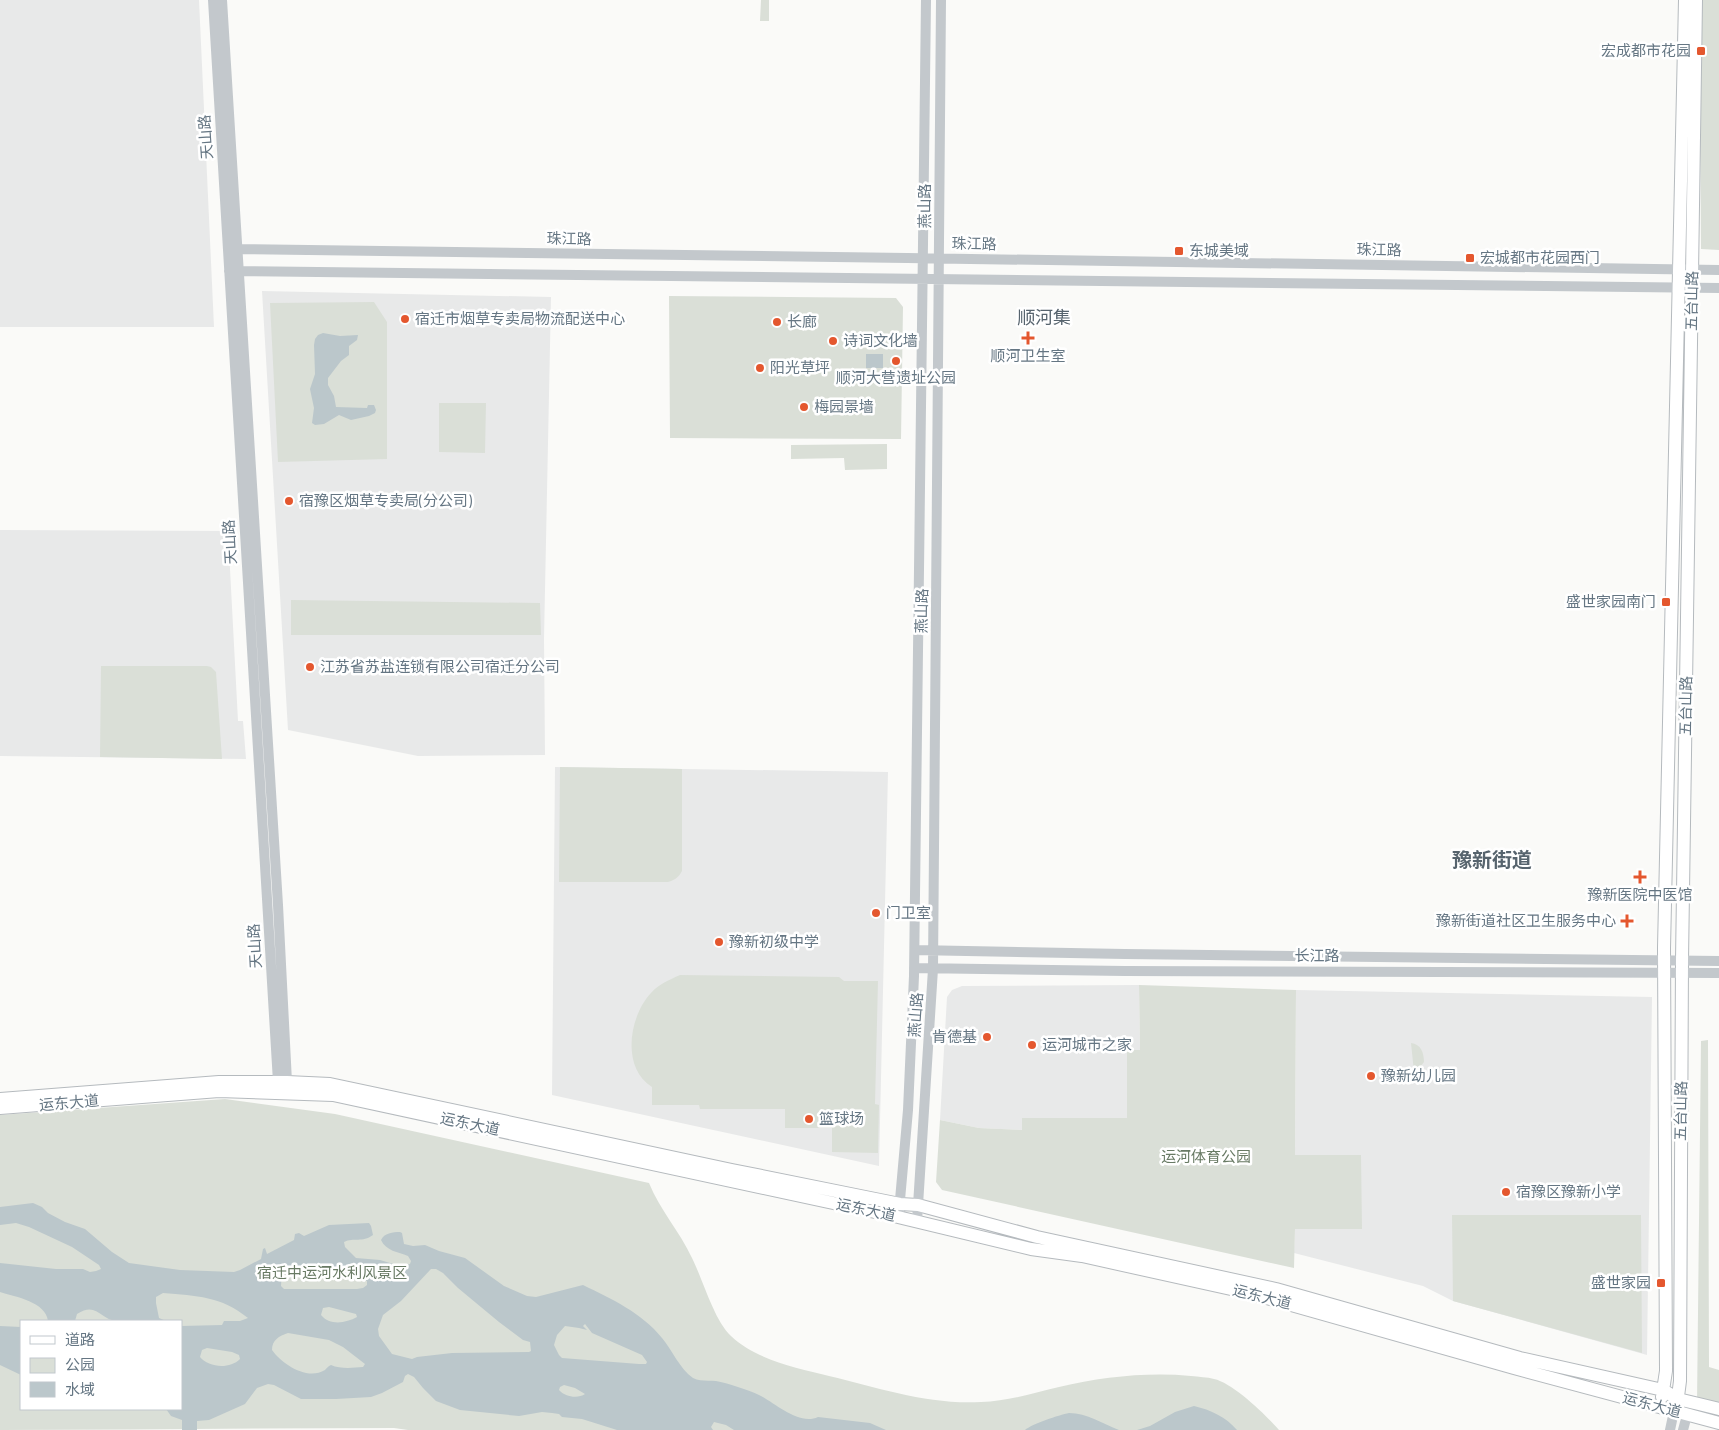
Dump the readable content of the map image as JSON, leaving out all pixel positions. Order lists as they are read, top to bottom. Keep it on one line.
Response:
{"streets":{"main road":["五台山路","运东大道"],"street":["天山路","燕山路","珠江路","长江路"]},"crossings":[["天山路","珠江路"],["天山路","运东大道"],["燕山路","珠江路"],["燕山路","长江路"],["燕山路","运东大道"],["珠江路","五台山路"],["五台山路","长江路"],["五台山路","运东大道"]],"districts":["顺河集","豫新街道"],"parks":["运河体育公园","宿迁中运河水利风景区"],"places":{"transit":["宏成都市花园","东城美域","宏城都市花园西门","盛世家园南门","盛世家园"],"other":["宿迁市烟草专卖局物流配送中心","长廊","诗词文化墙","顺河大营遗址公园","阳光草坪","梅园景墙","宿豫区烟草专卖局(分公司)","江苏省苏盐连锁有限公司宿迁分公司","门卫室","豫新初级中学","肯德基","运河城市之家","豫新幼儿园","篮球场","宿豫区豫新小学"],"health":["顺河卫生室","豫新医院中医馆","豫新街道社区卫生服务中心"]},"legend":["道路","公园","水域"]}
